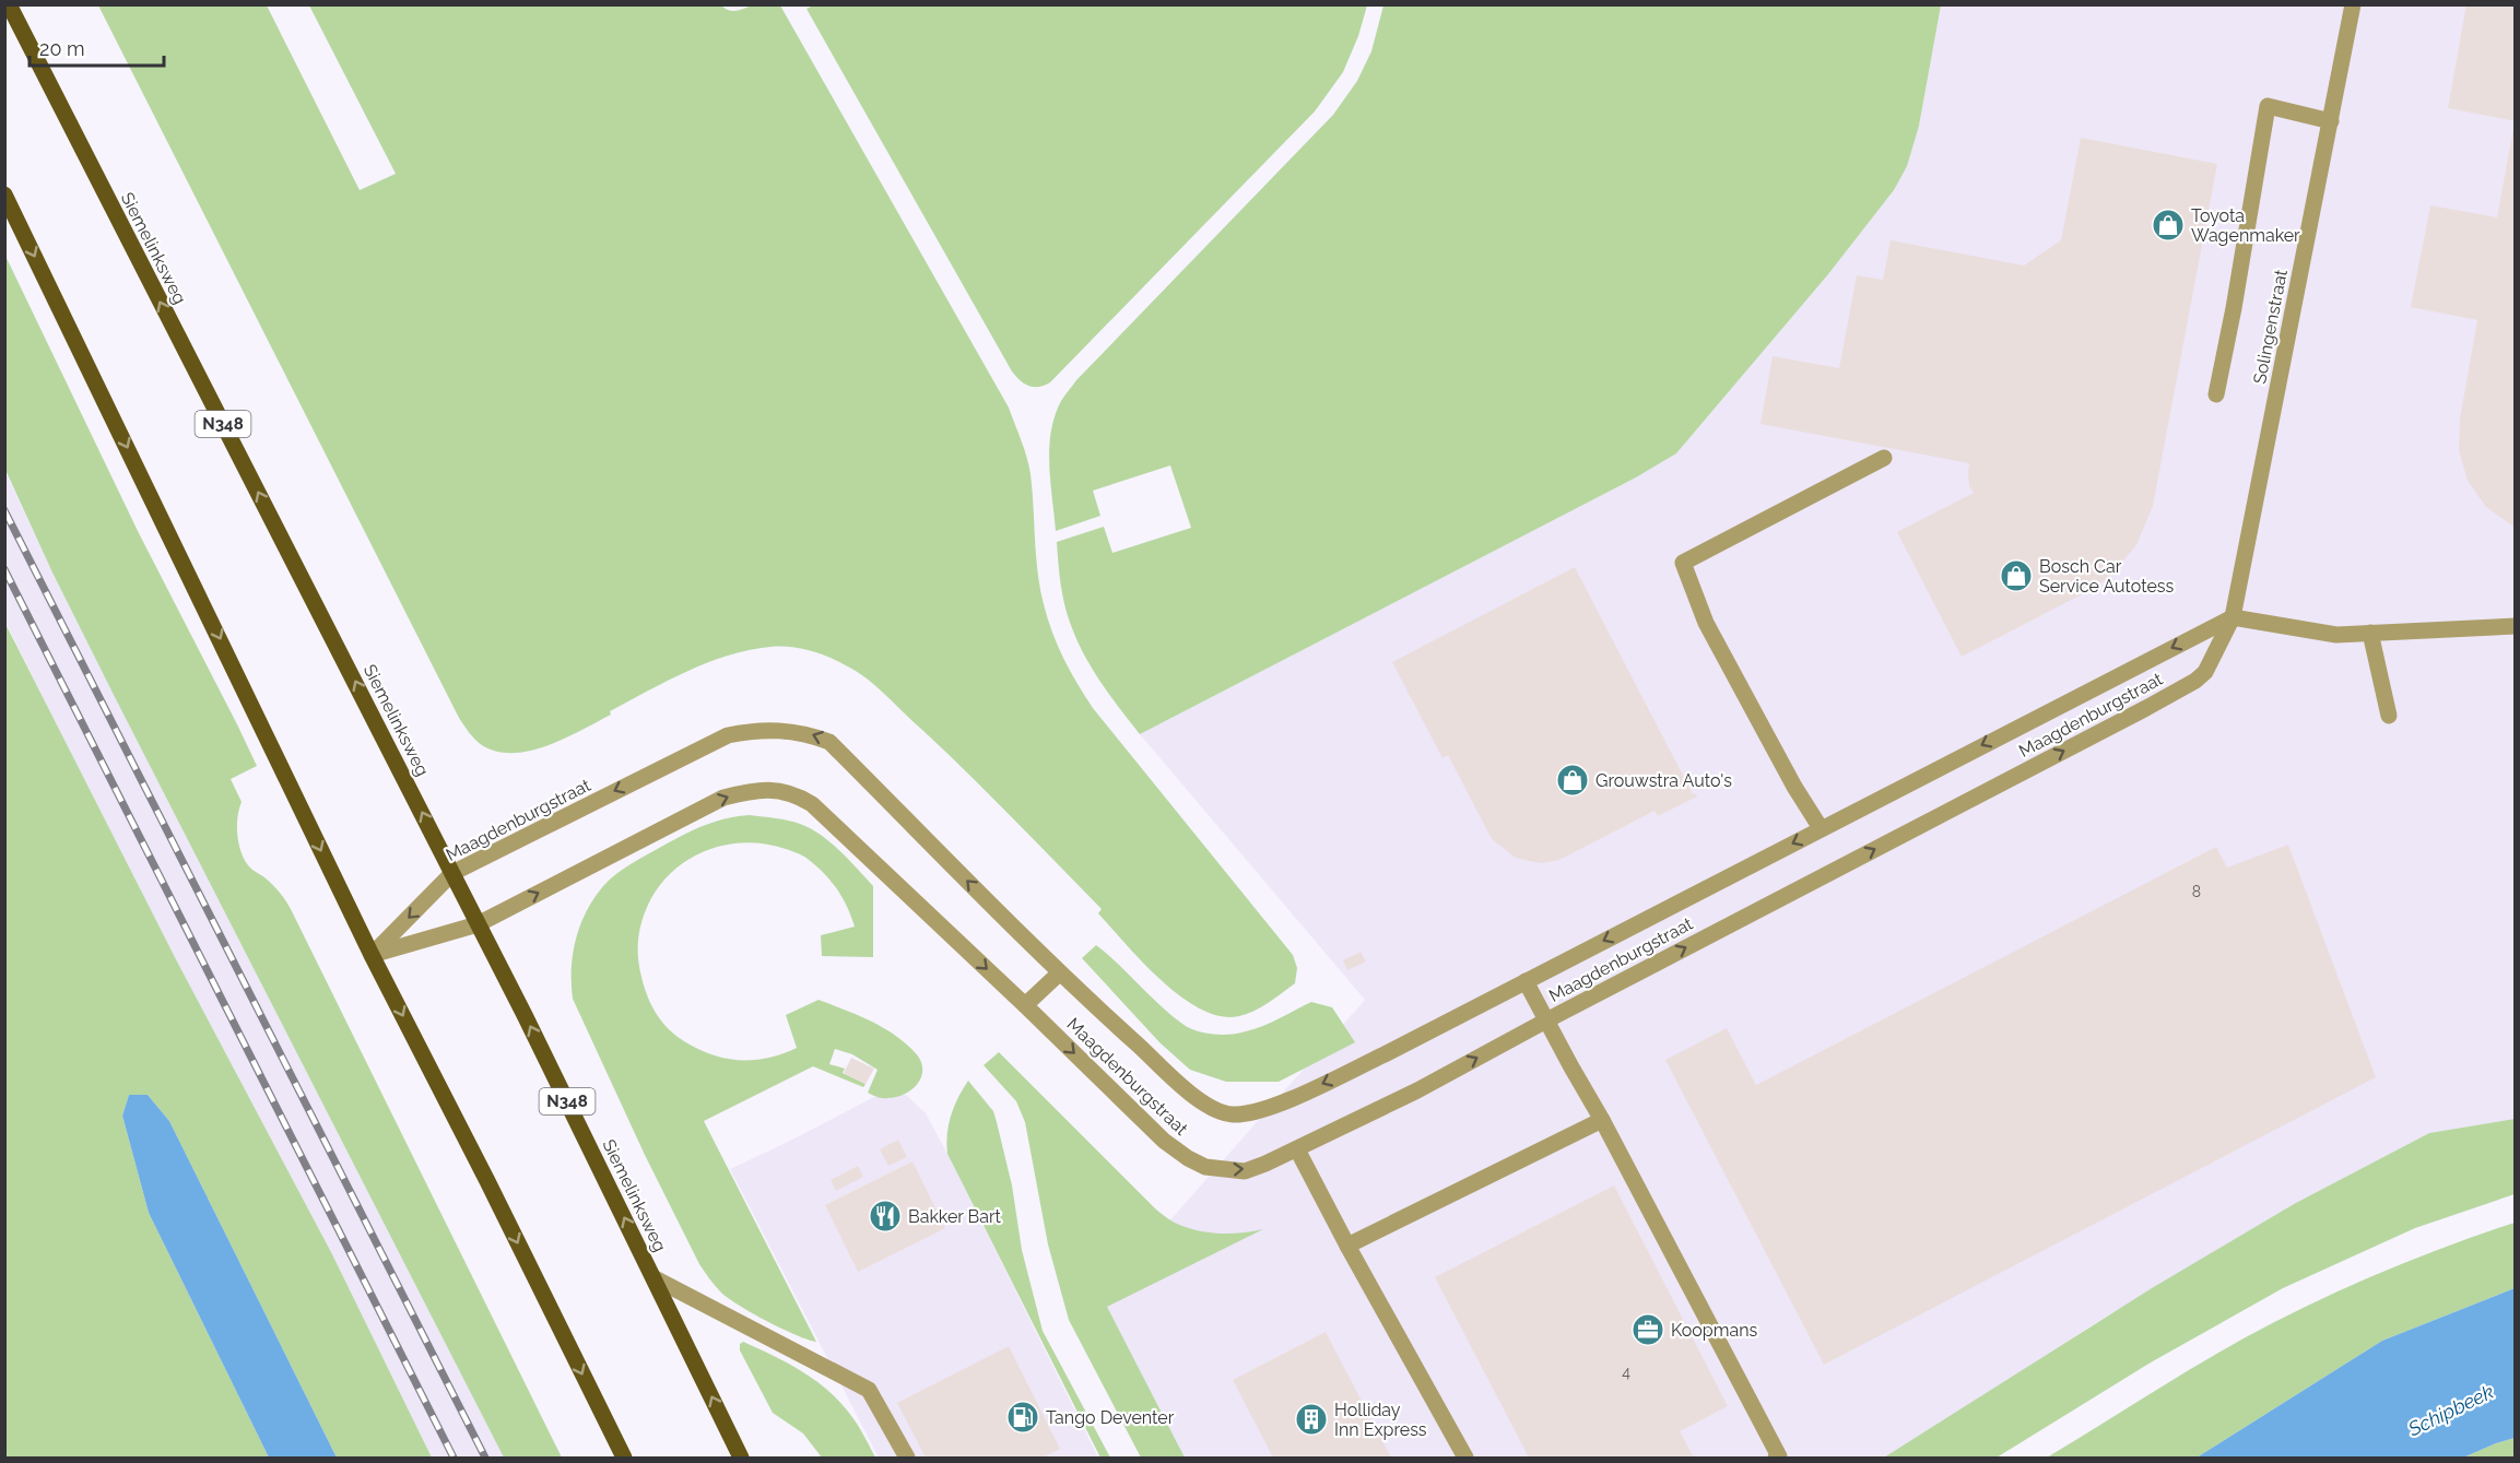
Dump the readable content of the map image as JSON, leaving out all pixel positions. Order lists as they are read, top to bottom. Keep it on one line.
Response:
{"streets":{"main road":["Siemelinksweg","N348"],"street":["Solingenstraat","Maagdenburgstraat"]},"crossings":[["Siemelinksweg","Maagdenburgstraat"],["Solingenstraat","Maagdenburgstraat"]],"water":["Schipbeek"],"places":{"shop":["Toyota Wagenmaker","Bosch Car Service Autotess","Grouwstra Auto's"],"restaurant":["Bakker Bart"],"office":["Koopmans"],"fuel station":["Tango Deventer"],"building":["Holliday Inn Express"]},"house_numbers":["8","4"],"scale_bar":"20 m"}
